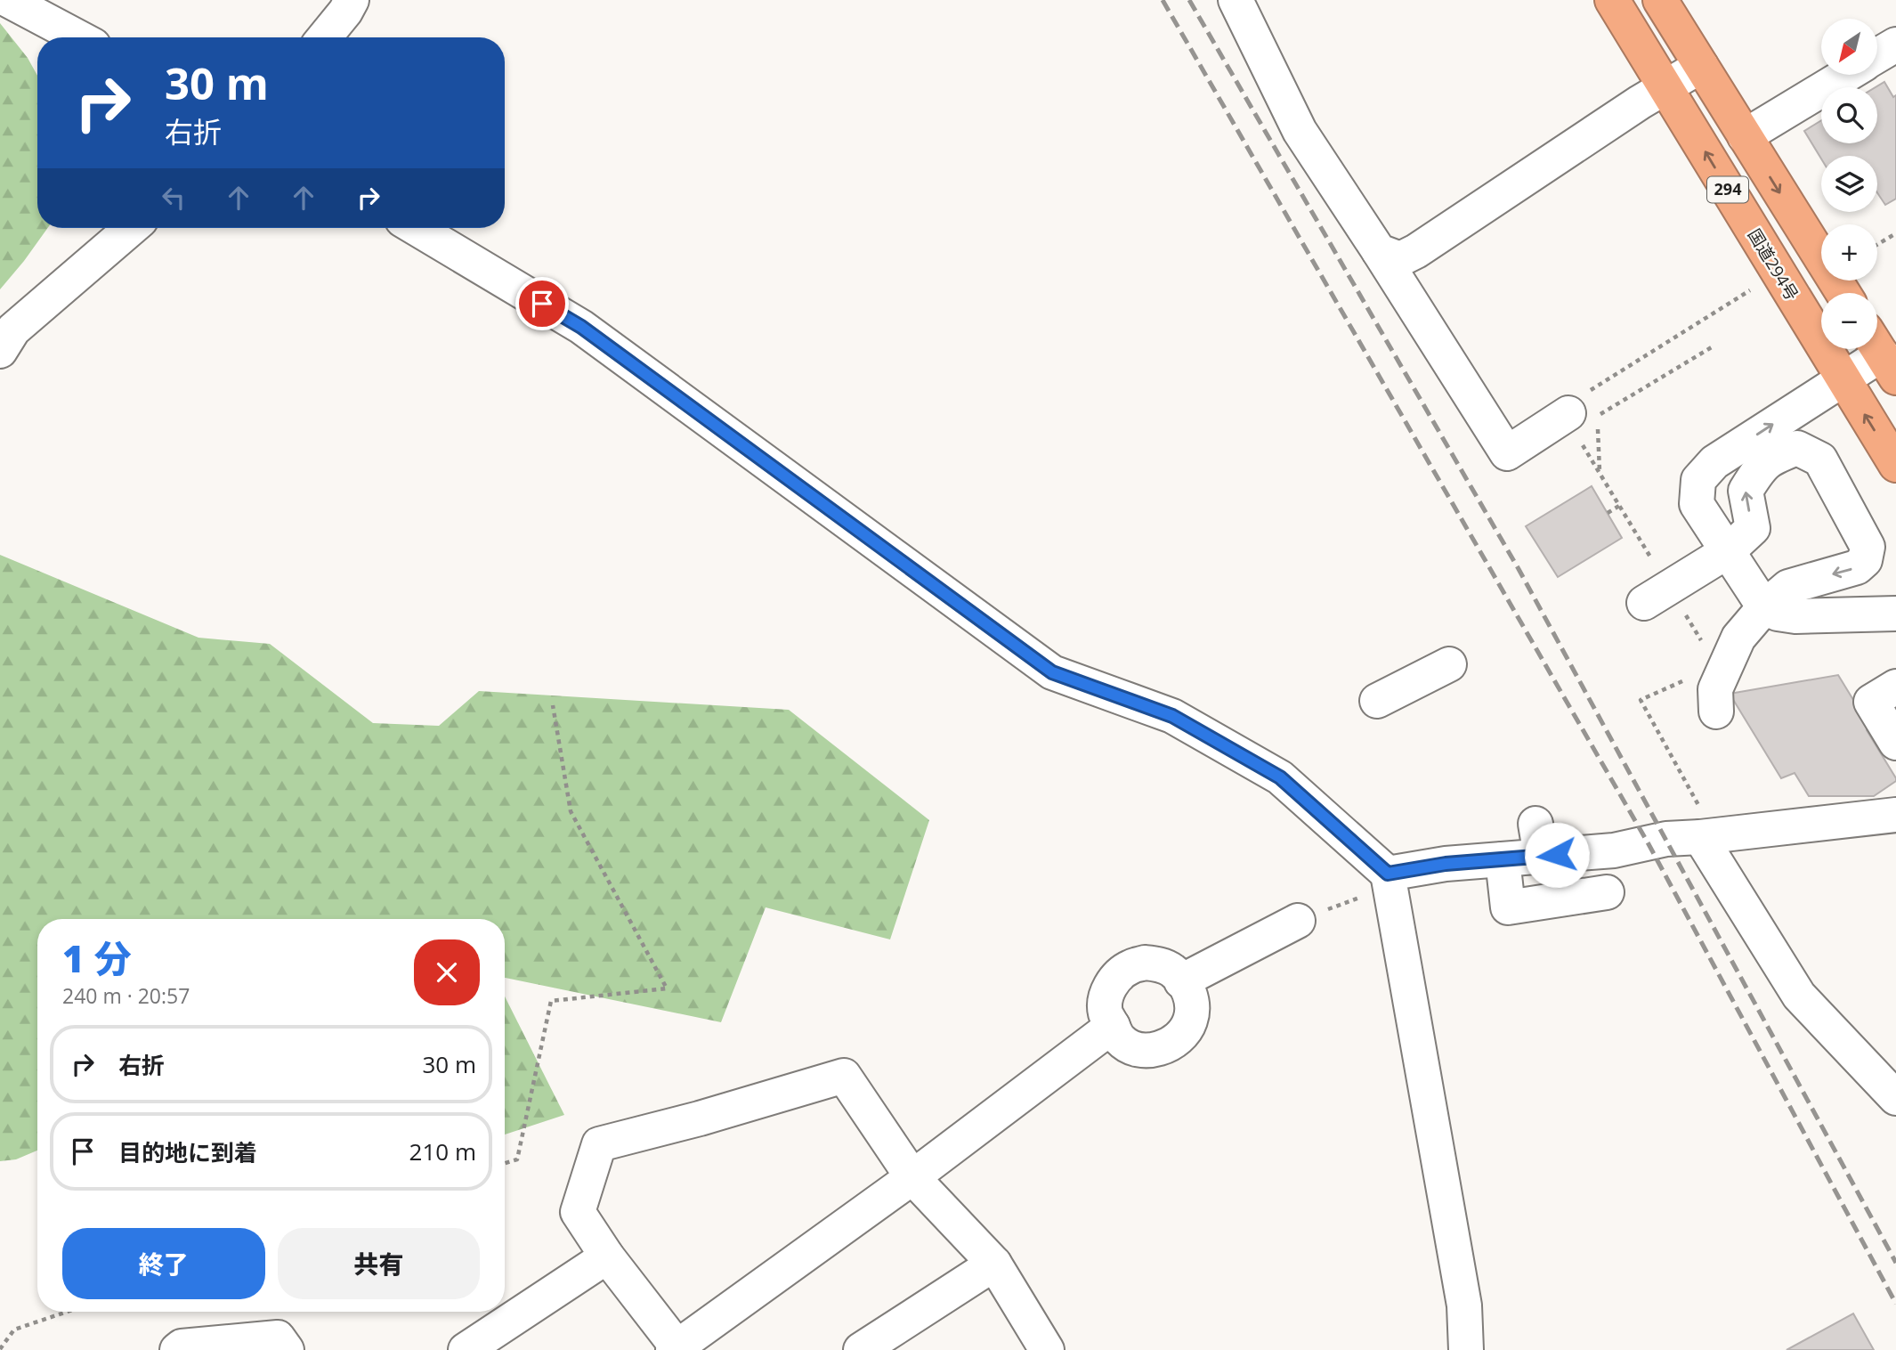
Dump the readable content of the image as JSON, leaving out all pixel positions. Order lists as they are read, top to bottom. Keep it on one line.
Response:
{"streets":{"highway":["294","国道294号"]},"north":"bottom left","page":{"map_buttons":["+","−"],"turn":["30 m","右折"],"heading":["1 分","240 m · 20:57"],"list":[{"name":"右折","value":"30 m"},{"name":"目的地に到着","value":"210 m"}],"buttons":["終了","共有"]}}
